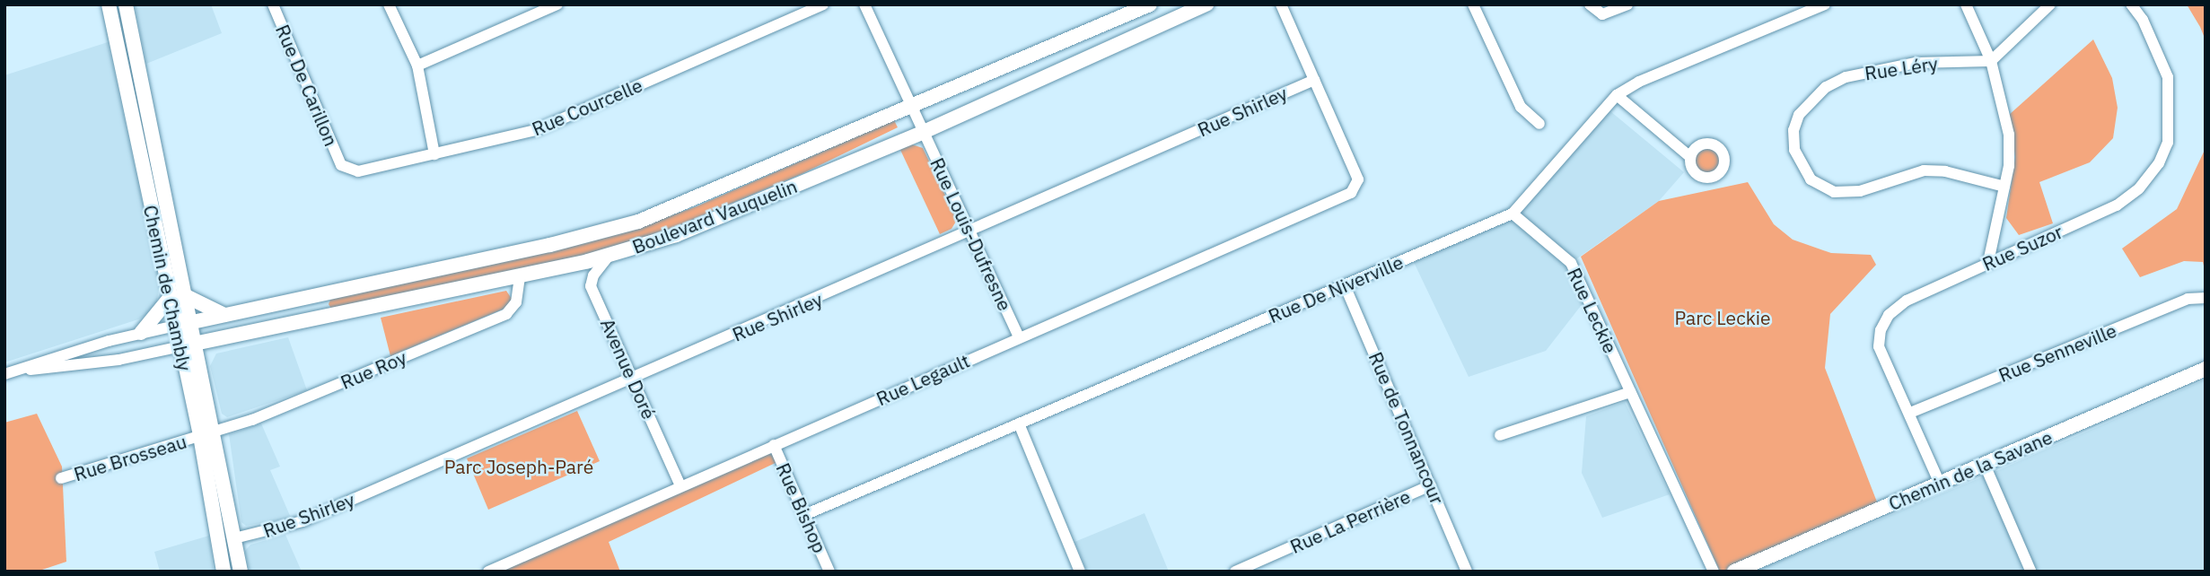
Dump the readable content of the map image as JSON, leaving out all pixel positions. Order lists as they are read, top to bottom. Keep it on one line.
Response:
{"streets":{"street":["Rue Léry","Rue De Carillon","Rue Courcelle","Rue Shirley","Boulevard Vauquelin","Rue Louis-Dufresne","Rue Suzor","Chemin de Chambly","Rue De Niverville","Rue Leckie","Rue Senneville","Avenue Doré","Rue Roy","Rue Legault","Rue de Tonnancour","Rue Brosseau","Chemin de la Savane","Rue Bishop","Rue La Perrière"]},"crossings":[["Rue De Carillon","Rue Courcelle"],["Rue Shirley","Rue Louis-Dufresne"],["Rue Shirley","Chemin de Chambly"],["Rue Shirley","Avenue Doré"],["Rue Shirley","Rue Legault"],["Boulevard Vauquelin","Rue Louis-Dufresne"],["Boulevard Vauquelin","Chemin de Chambly"],["Boulevard Vauquelin","Avenue Doré"],["Boulevard Vauquelin","Rue Roy"],["Rue Louis-Dufresne","Rue Legault"],["Rue Suzor","Rue Senneville"],["Rue Suzor","Chemin de la Savane"],["Chemin de Chambly","Rue Roy"],["Chemin de Chambly","Rue Brosseau"],["Rue De Niverville","Rue Leckie"],["Rue De Niverville","Rue de Tonnancour"],["Rue De Niverville","Rue Bishop"],["Avenue Doré","Rue Legault"],["Rue Roy","Rue Brosseau"],["Rue Legault","Rue Bishop"],["Rue de Tonnancour","Rue La Perrière"]],"parks":["Parc Leckie","Parc Joseph-Paré"]}
